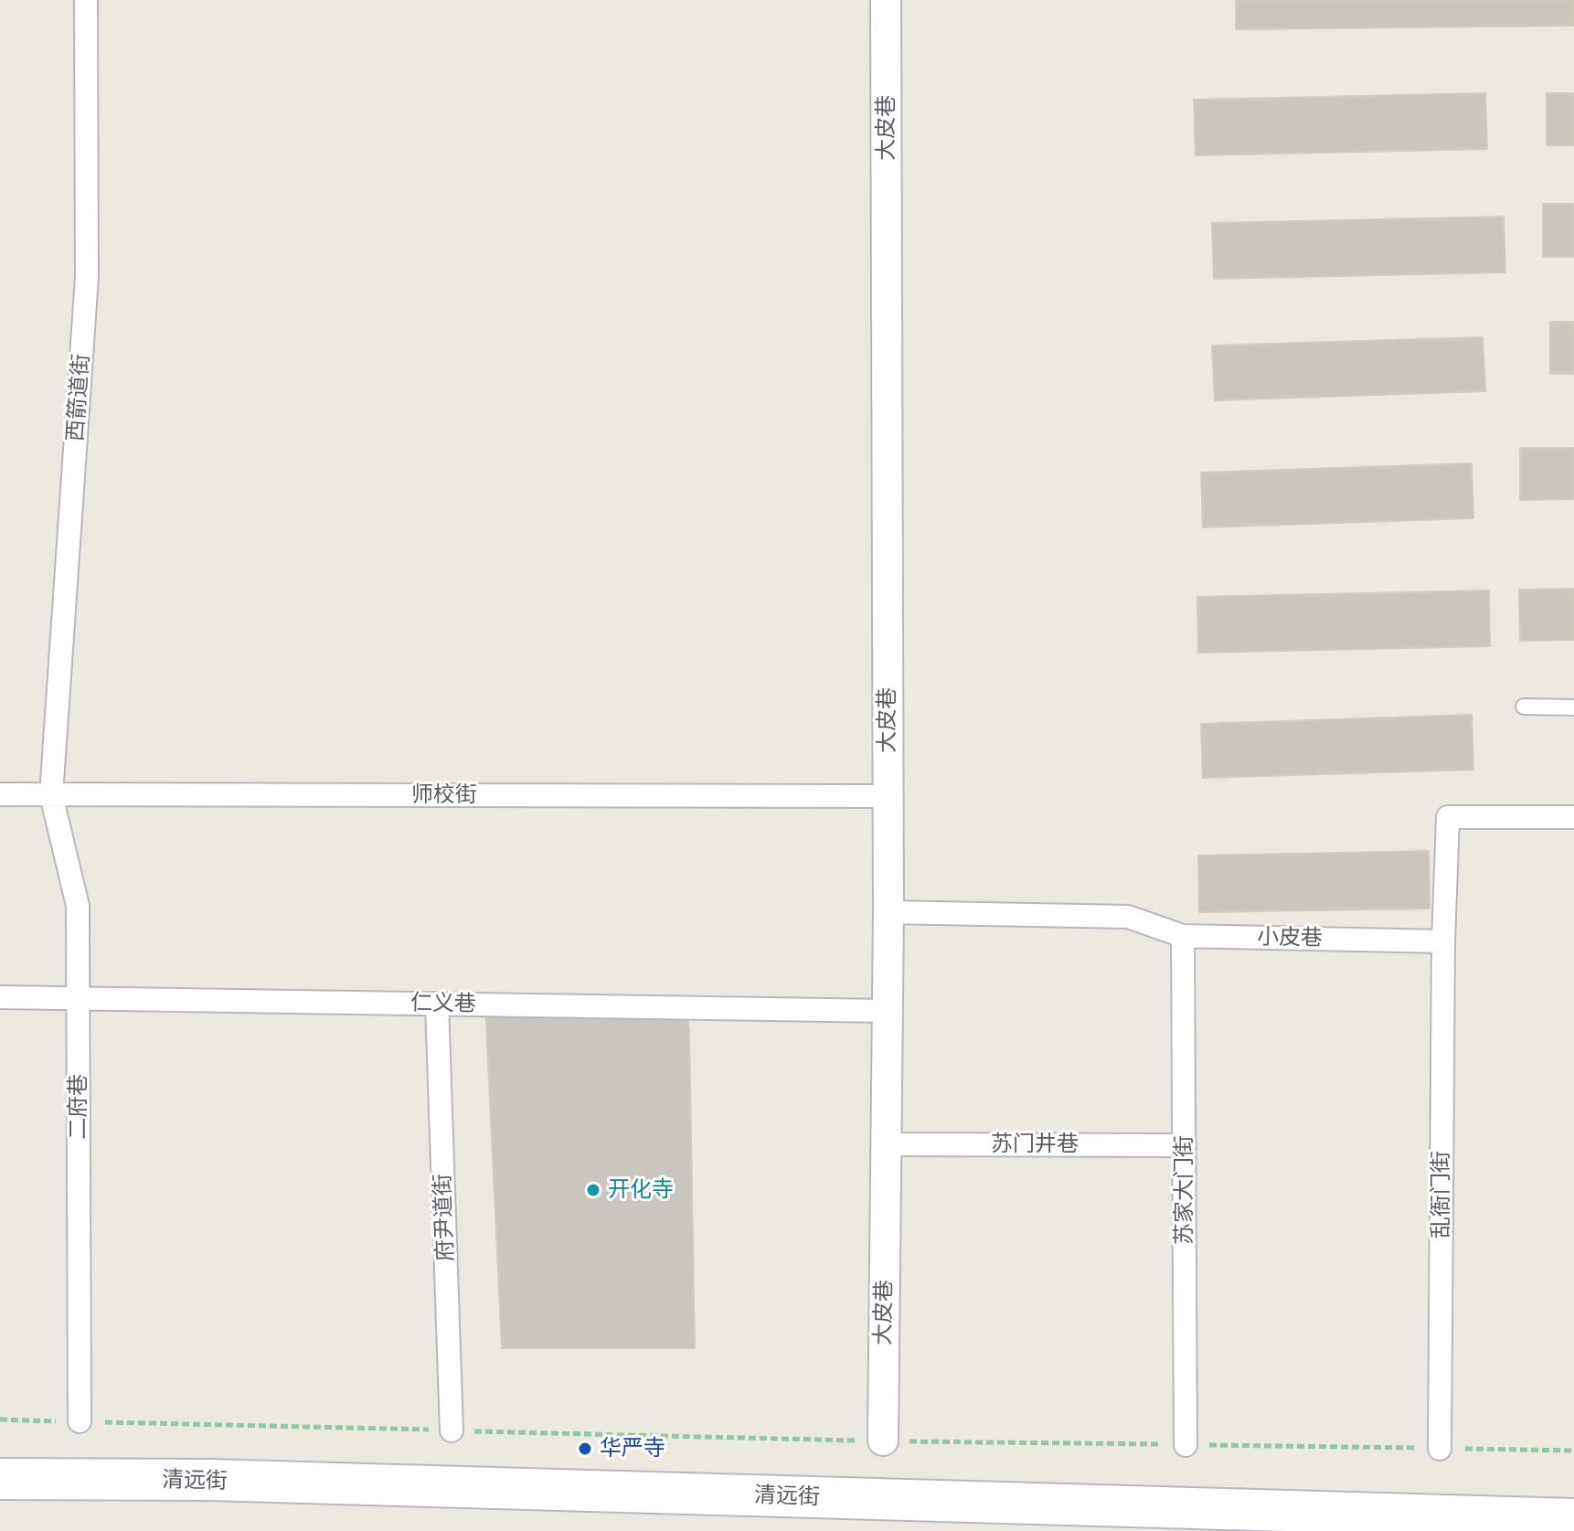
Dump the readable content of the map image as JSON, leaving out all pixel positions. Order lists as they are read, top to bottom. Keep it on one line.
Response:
{"streets":{"main road":["清远街"],"street":["大皮巷","西箭道街","师校街","小皮巷","仁义巷","二府巷","苏门井巷","苏家大门街","乱衙门街","府尹道街"]},"crossings":[["大皮巷","师校街"],["大皮巷","小皮巷"],["大皮巷","仁义巷"],["大皮巷","苏门井巷"],["西箭道街","师校街"],["西箭道街","二府巷"],["师校街","二府巷"],["小皮巷","苏家大门街"],["小皮巷","乱衙门街"],["仁义巷","二府巷"],["仁义巷","府尹道街"],["苏门井巷","苏家大门街"]],"places":["开化寺","华严寺"]}
